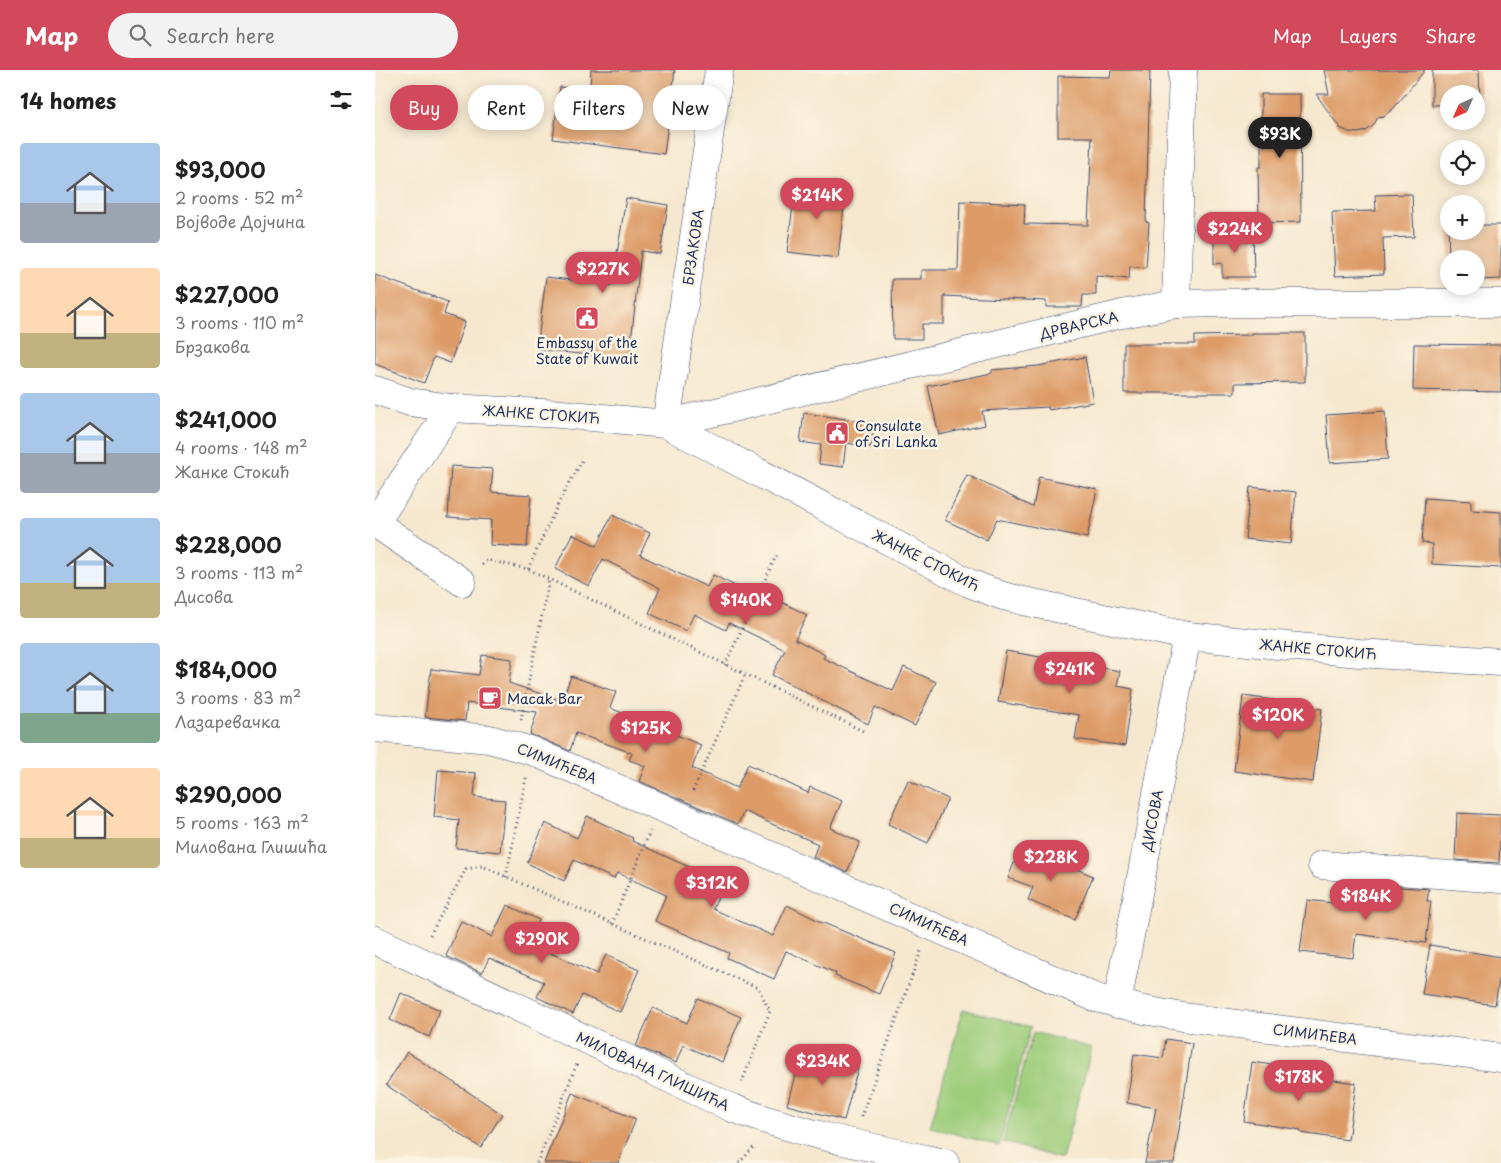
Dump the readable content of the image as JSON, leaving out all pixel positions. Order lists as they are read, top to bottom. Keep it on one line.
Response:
{"streets":{"street":["БРЗАКОВА","ДРВАРСКА","ЖАНКЕ СТОКИЋ","СИМИЋЕВА","ДИСОВА","МИЛОВАНА ГЛИШИЋА"]},"crossings":[["БРЗАКОВА","ДРВАРСКА"],["БРЗАКОВА","ЖАНКЕ СТОКИЋ"],["ДРВАРСКА","ЖАНКЕ СТОКИЋ"],["ЖАНКЕ СТОКИЋ","ДИСОВА"],["СИМИЋЕВА","ДИСОВА"]],"places":{"public building":["Embassy of the State of Kuwait","Consulate of Sri Lanka"],"cafe":["Macak Bar"]},"north":"bottom left","page":{"header":"Map","search":"Search here","nav":["Map","Layers","Share"],"heading":"14 homes","map_buttons":["+","−"],"chip":["Buy","Rent","Filters","New"],"price":["$93K","$214K","$224K","$227K","$140K","$241K","$120K","$125K","$228K","$312K","$184K","$290K","$234K","$178K"],"list":[{"name":"$93,000","note":"2 rooms · 52 m² · Војводе Дојчина"},{"name":"$227,000","note":"3 rooms · 110 m² · Брзакова"},{"name":"$241,000","note":"4 rooms · 148 m² · Жанке Стокић"},{"name":"$228,000","note":"3 rooms · 113 m² · Дисова"},{"name":"$184,000","note":"3 rooms · 83 m² · Лазаревачка"},{"name":"$290,000","note":"5 rooms · 163 m² · Милована Глишића"}]}}
